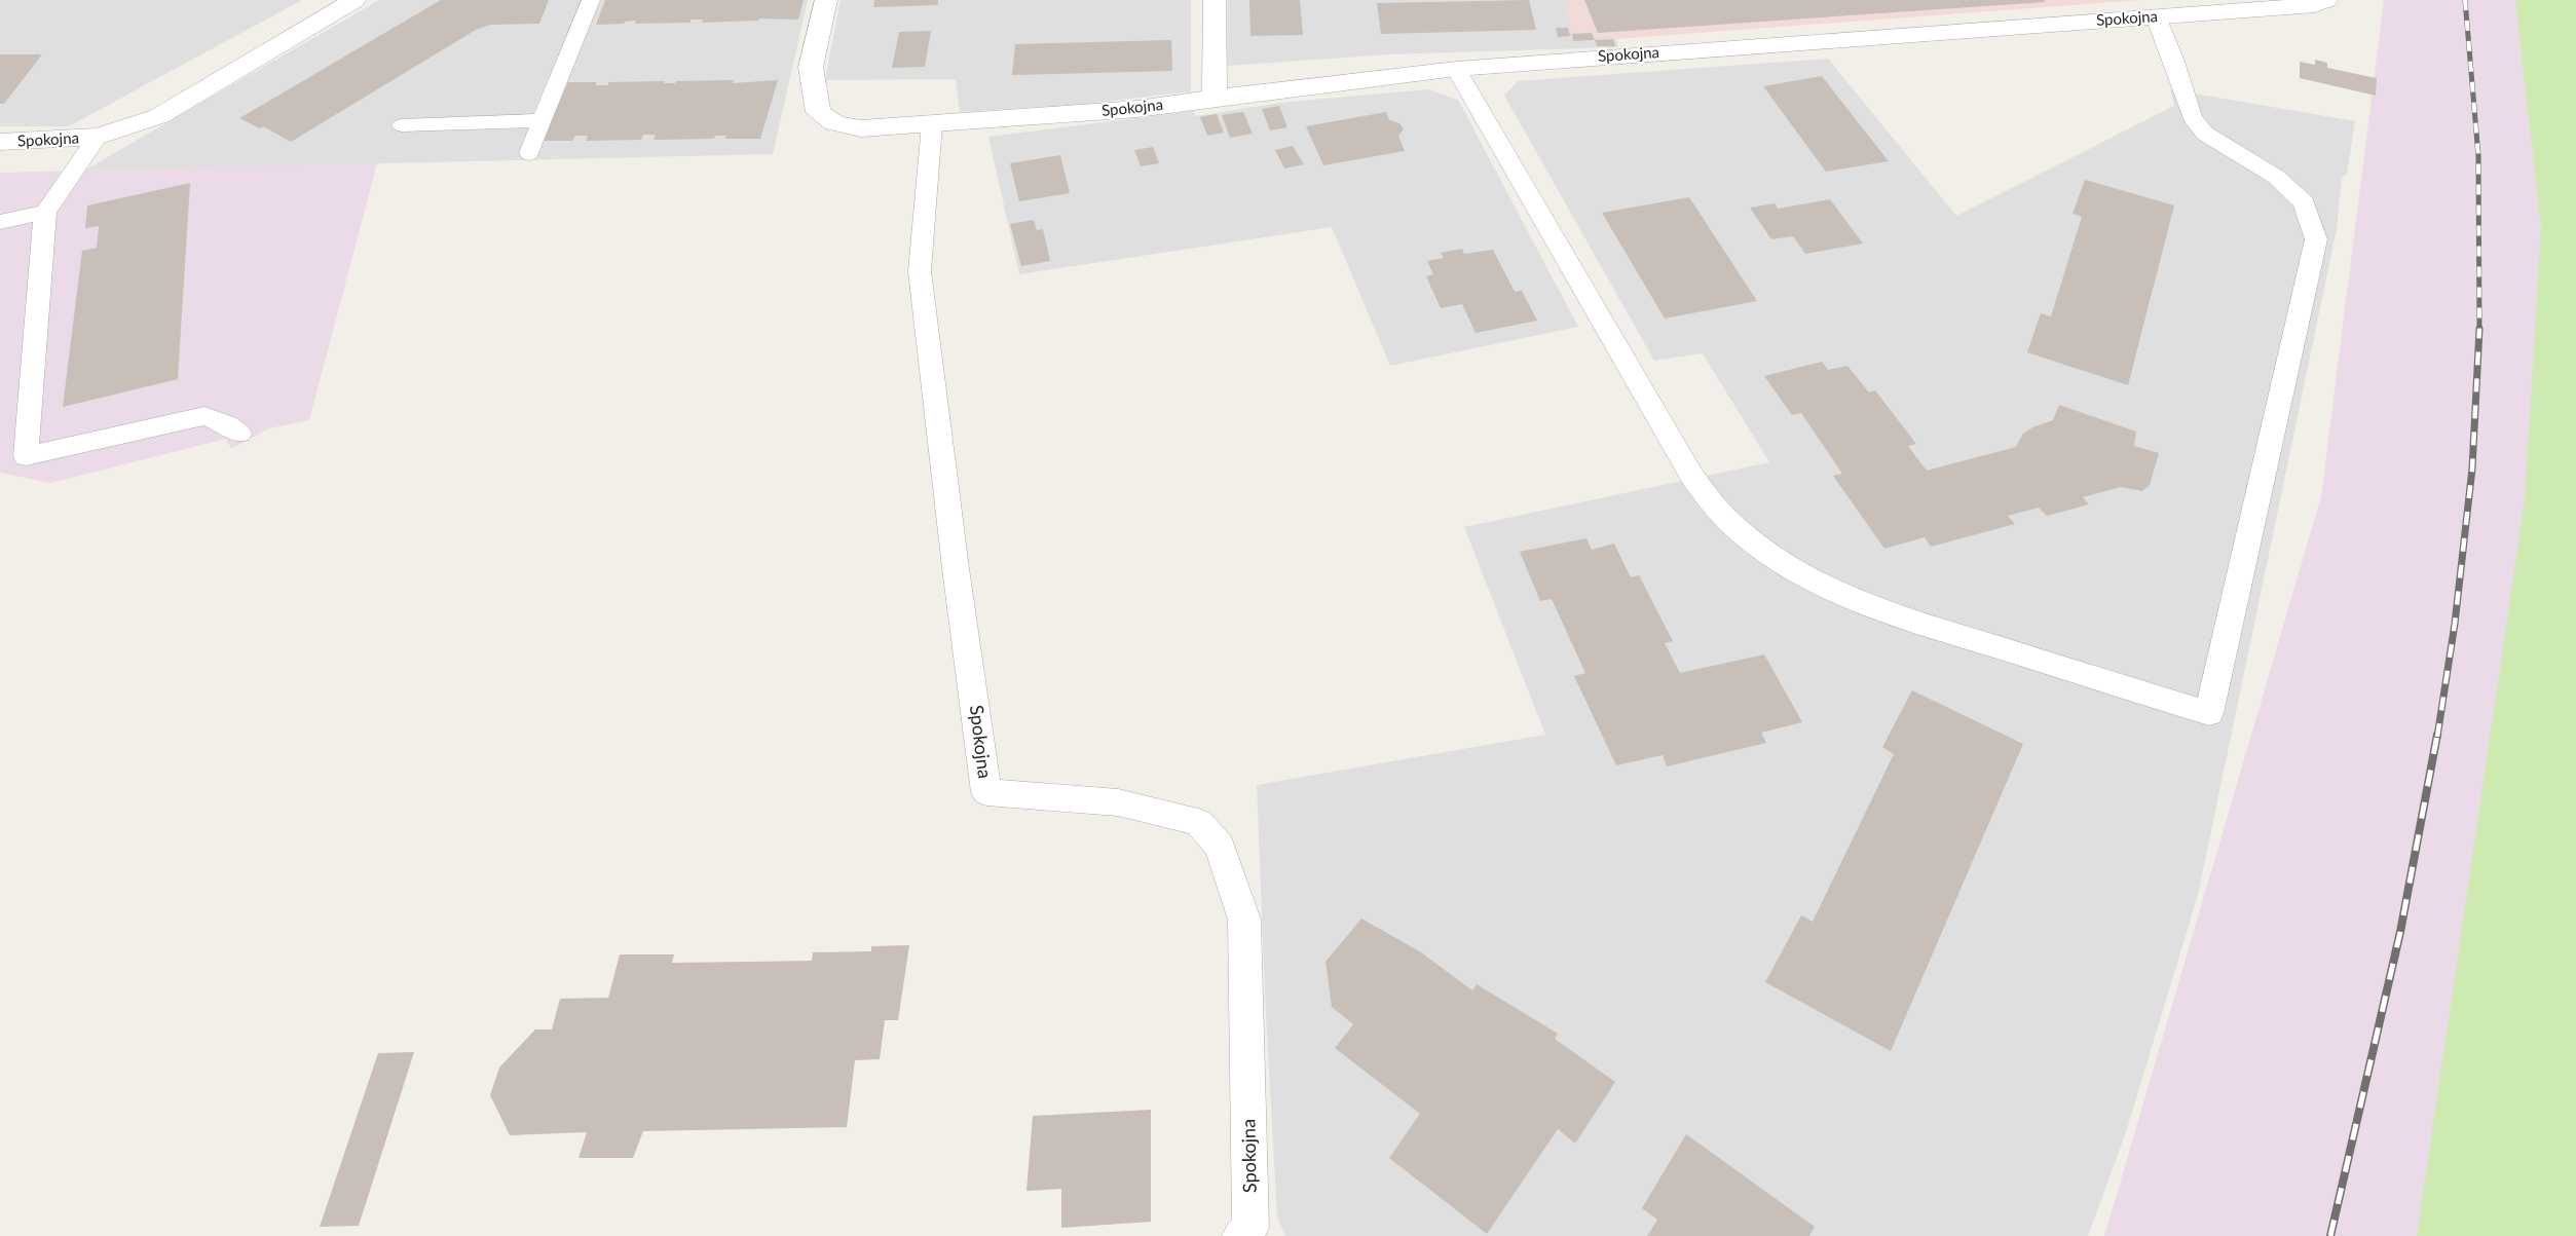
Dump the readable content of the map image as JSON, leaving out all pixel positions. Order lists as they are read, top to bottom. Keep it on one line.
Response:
{"streets":{"street":["Spokojna"]}}
